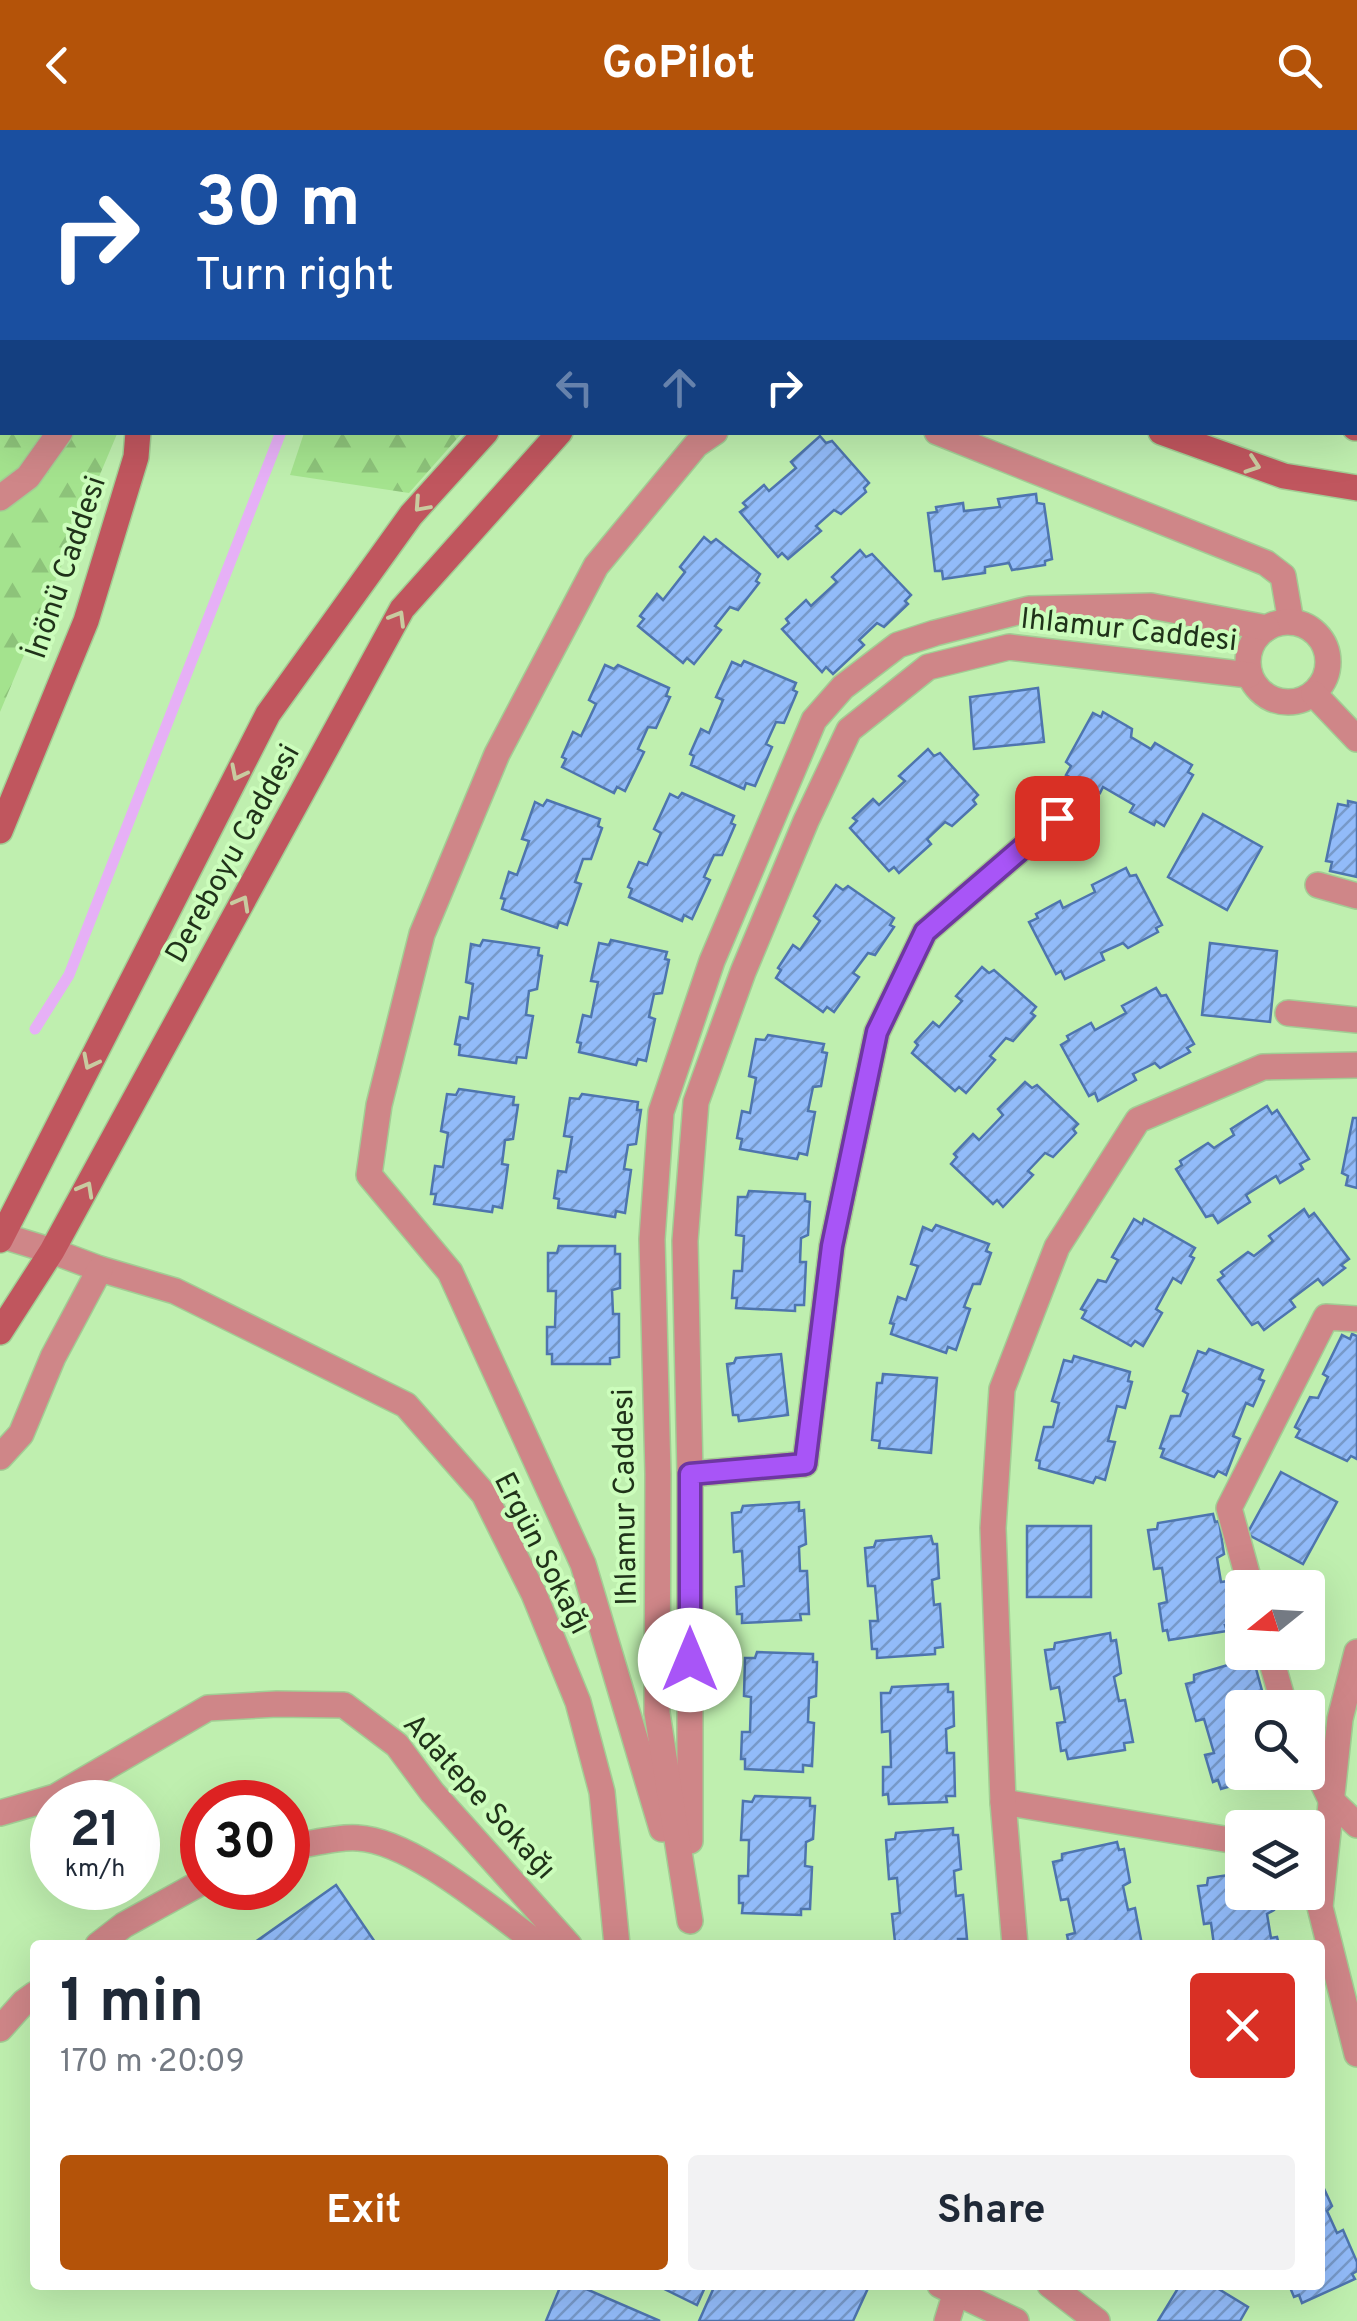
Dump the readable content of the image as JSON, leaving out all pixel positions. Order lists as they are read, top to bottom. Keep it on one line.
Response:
{"streets":{"main road":["İnönü Caddesi","Dereboyu Caddesi"],"street":["Ihlamur Caddesi","Ergün Sokağı","Adatepe Sokağı"]},"crossings":[["Dereboyu Caddesi","Ergün Sokağı"]],"north":"left","page":{"header":"GoPilot","turn":["30 m","Turn right"],"speed":"21 km/h","limit":"30","heading":["1 min","170 m · 20:09"],"buttons":["Exit","Share"]}}
